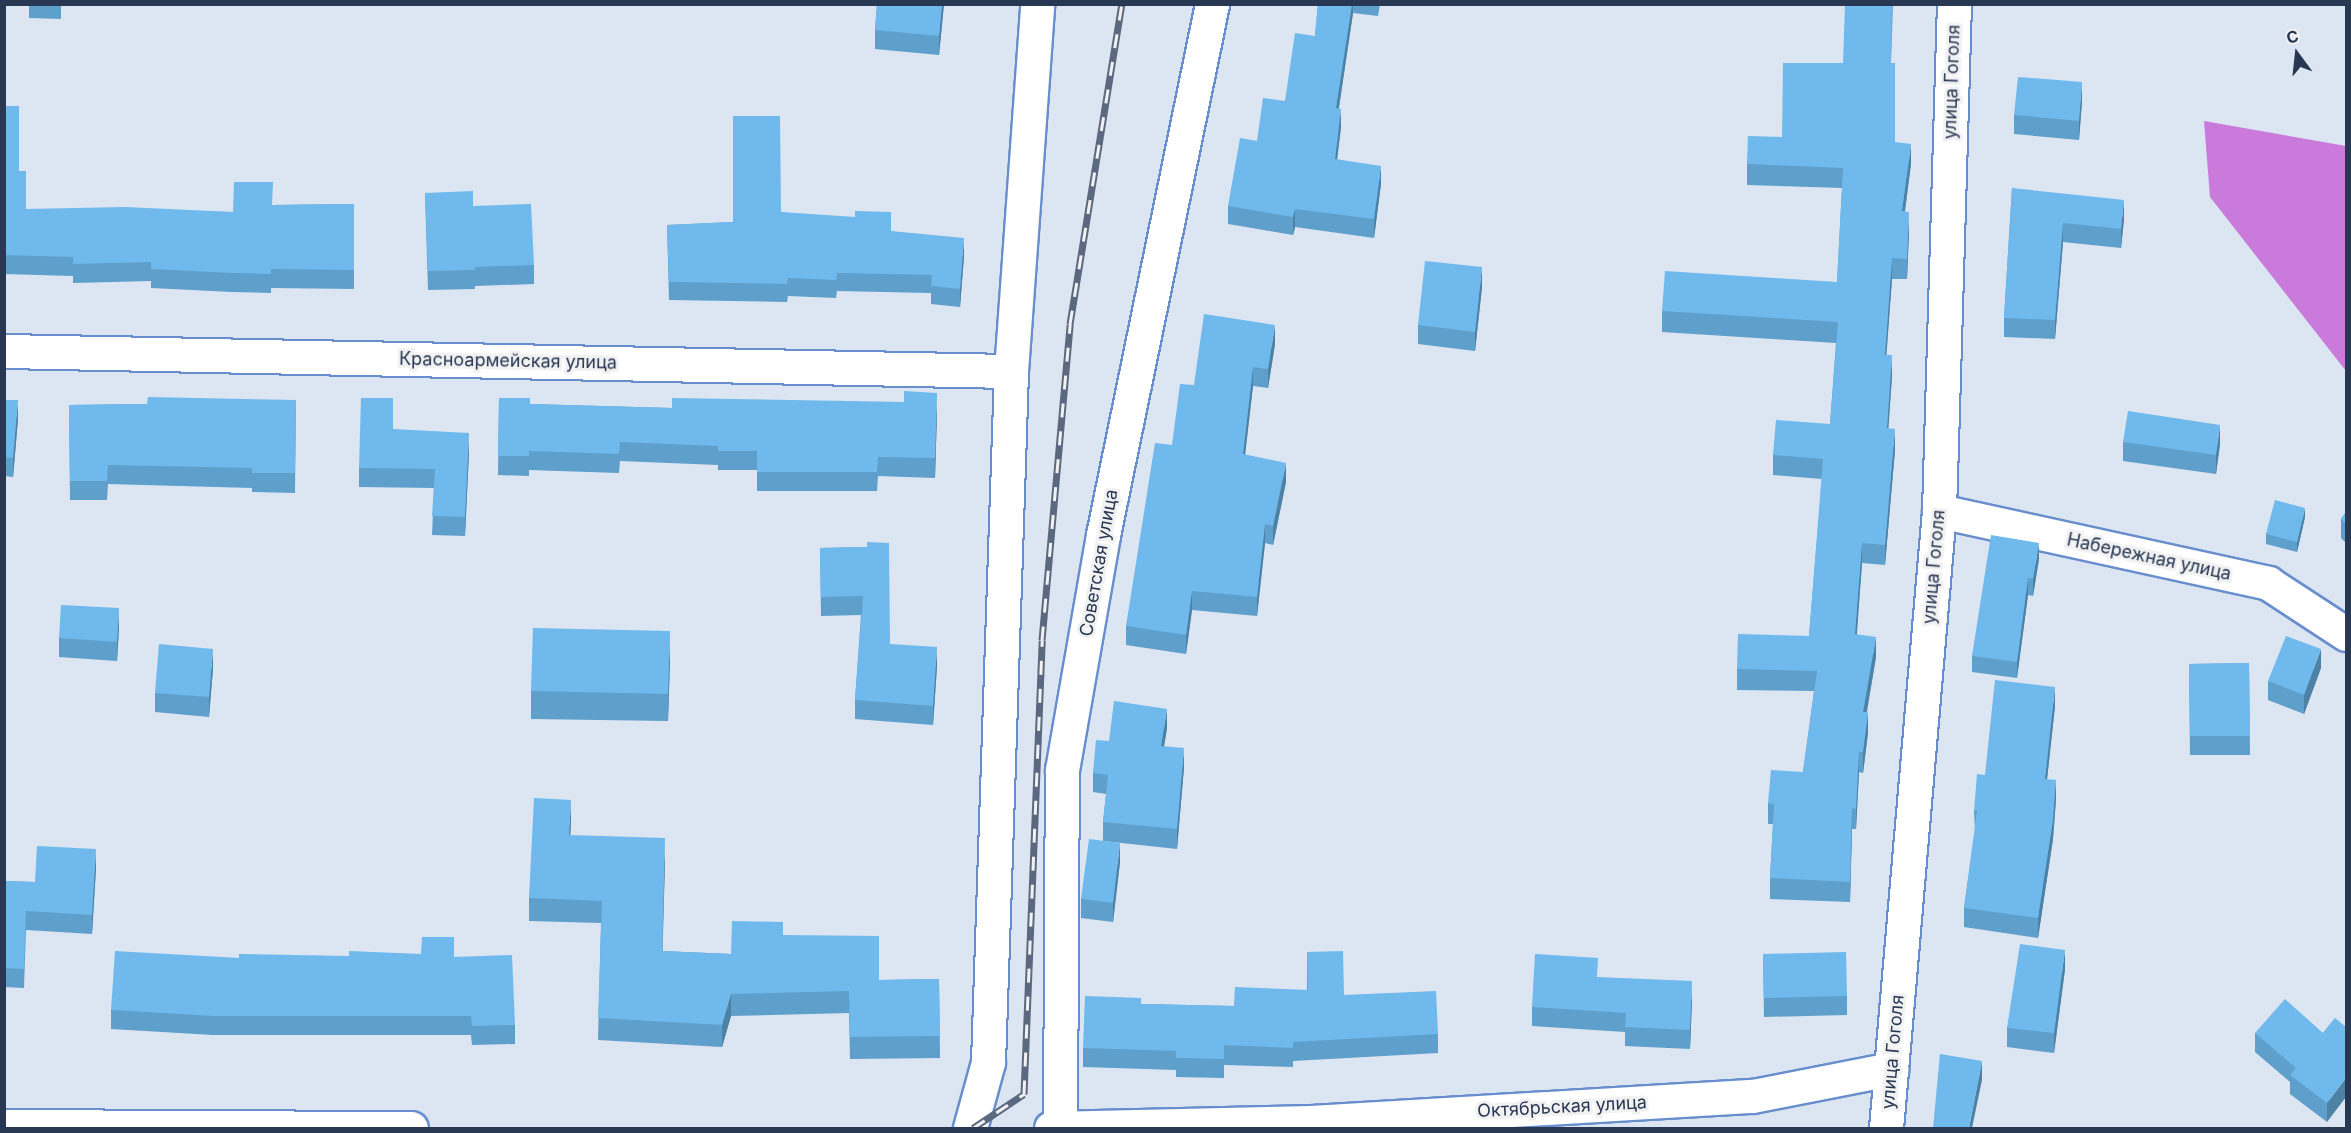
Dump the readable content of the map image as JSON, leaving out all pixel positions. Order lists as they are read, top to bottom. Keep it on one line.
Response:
{"streets":{"street":["улица Гоголя","Красноармейская улица","Набережная улица","Советская улица","Октябрьская улица"]},"crossings":[["улица Гоголя","Набережная улица"],["улица Гоголя","Октябрьская улица"],["Советская улица","Октябрьская улица"]],"north":"top"}
